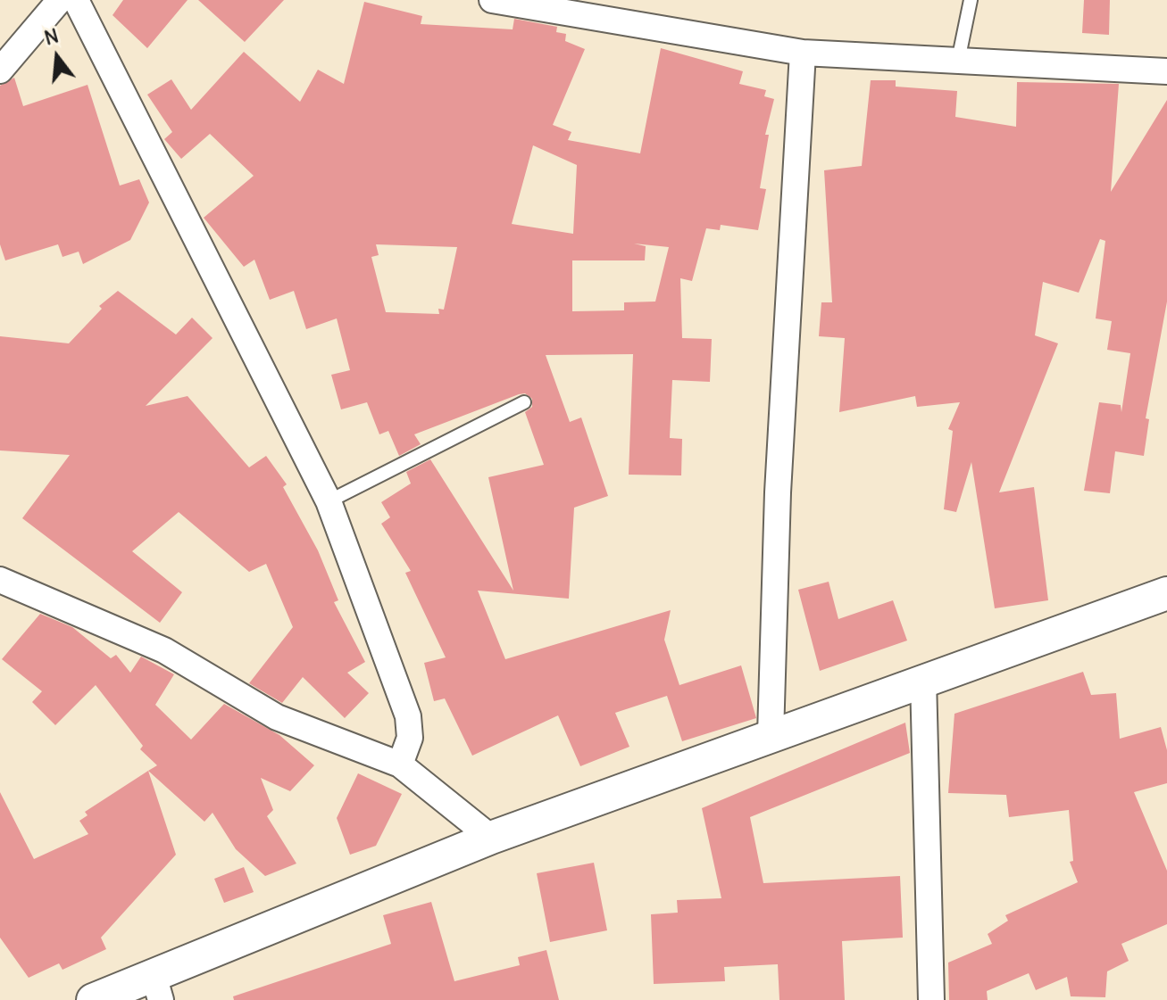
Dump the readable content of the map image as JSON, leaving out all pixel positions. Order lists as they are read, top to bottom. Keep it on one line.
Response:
{"north":"top"}
